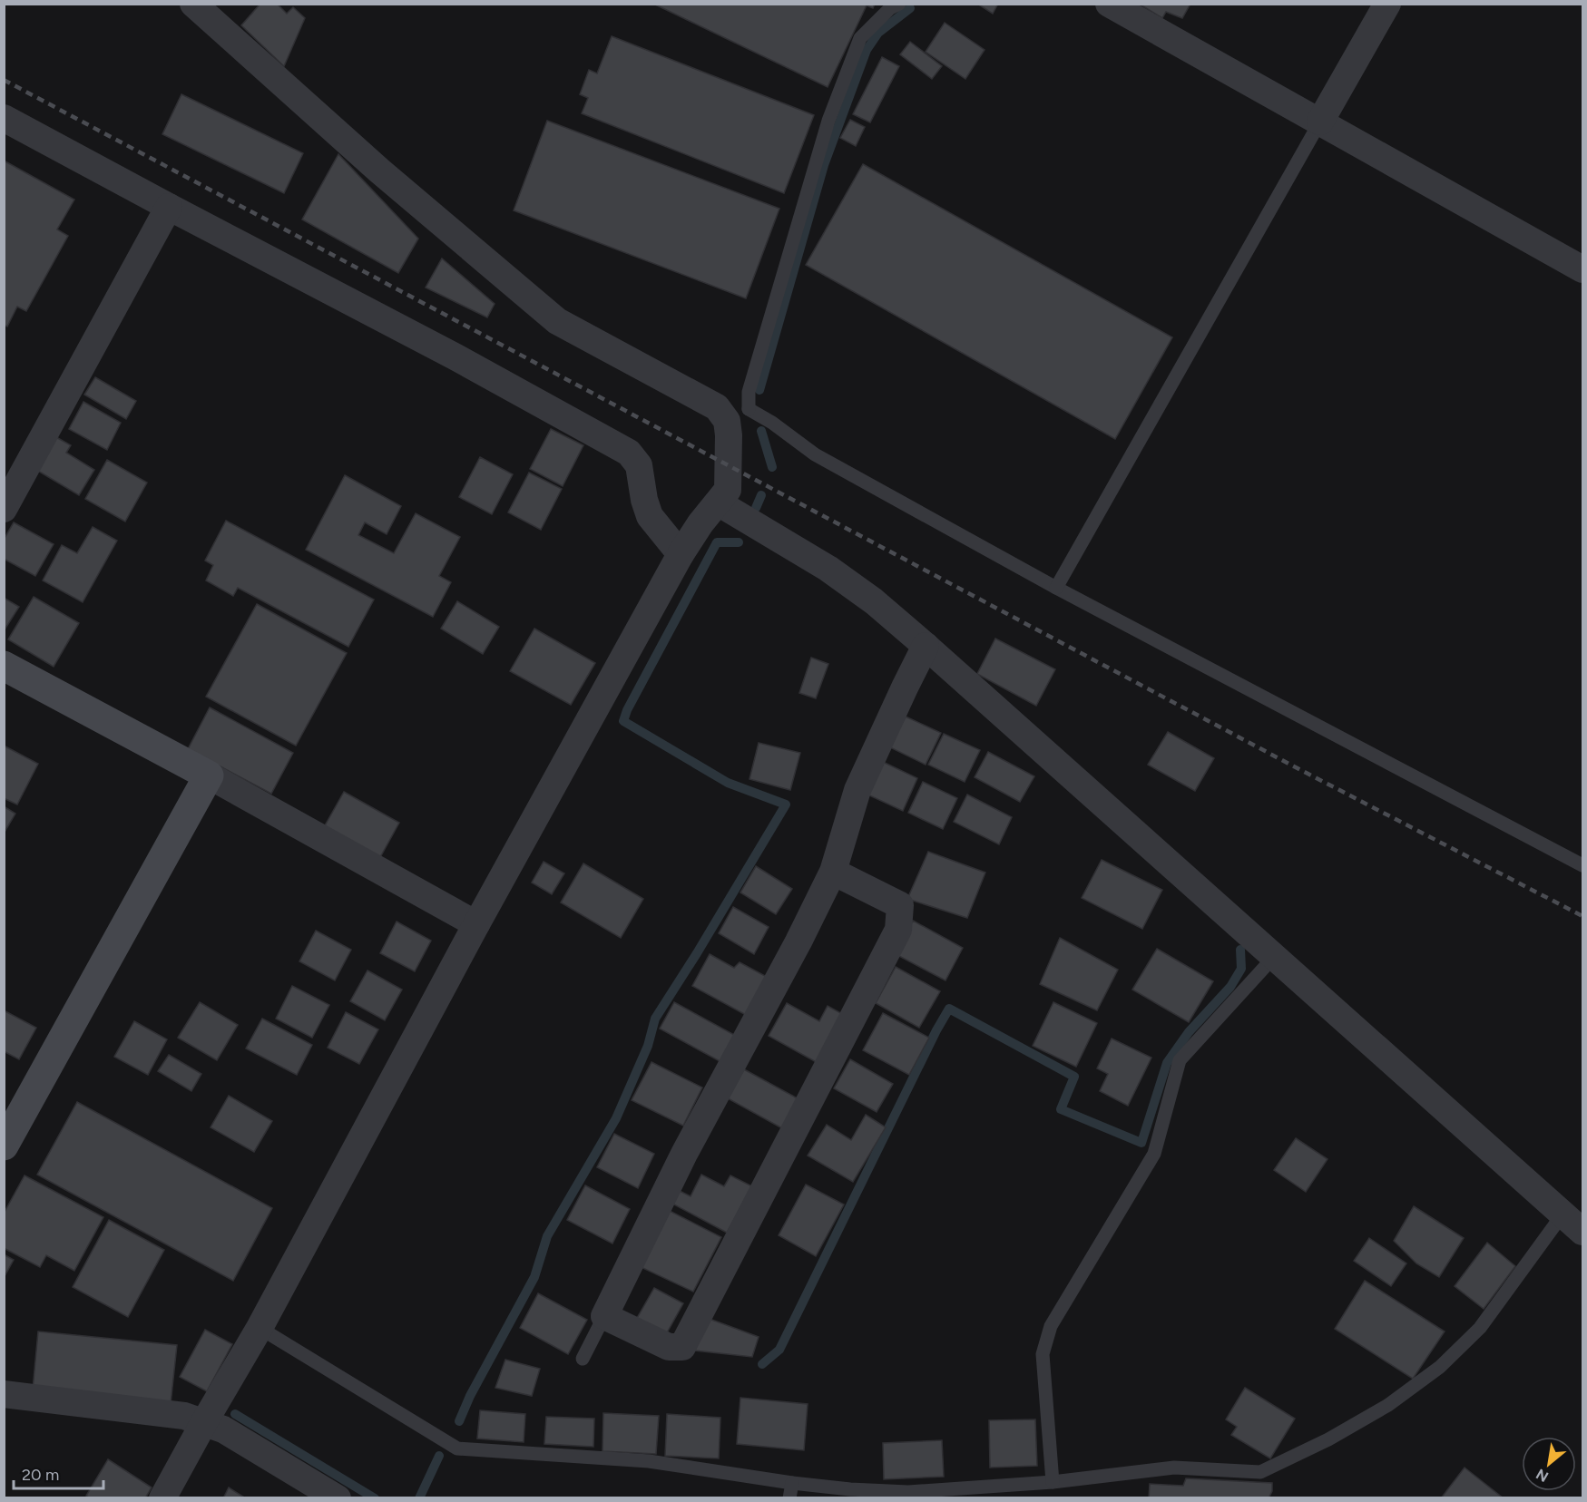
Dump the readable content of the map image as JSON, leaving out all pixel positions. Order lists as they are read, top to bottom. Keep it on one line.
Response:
{"scale_bar":"20 m","north":"bottom left"}
